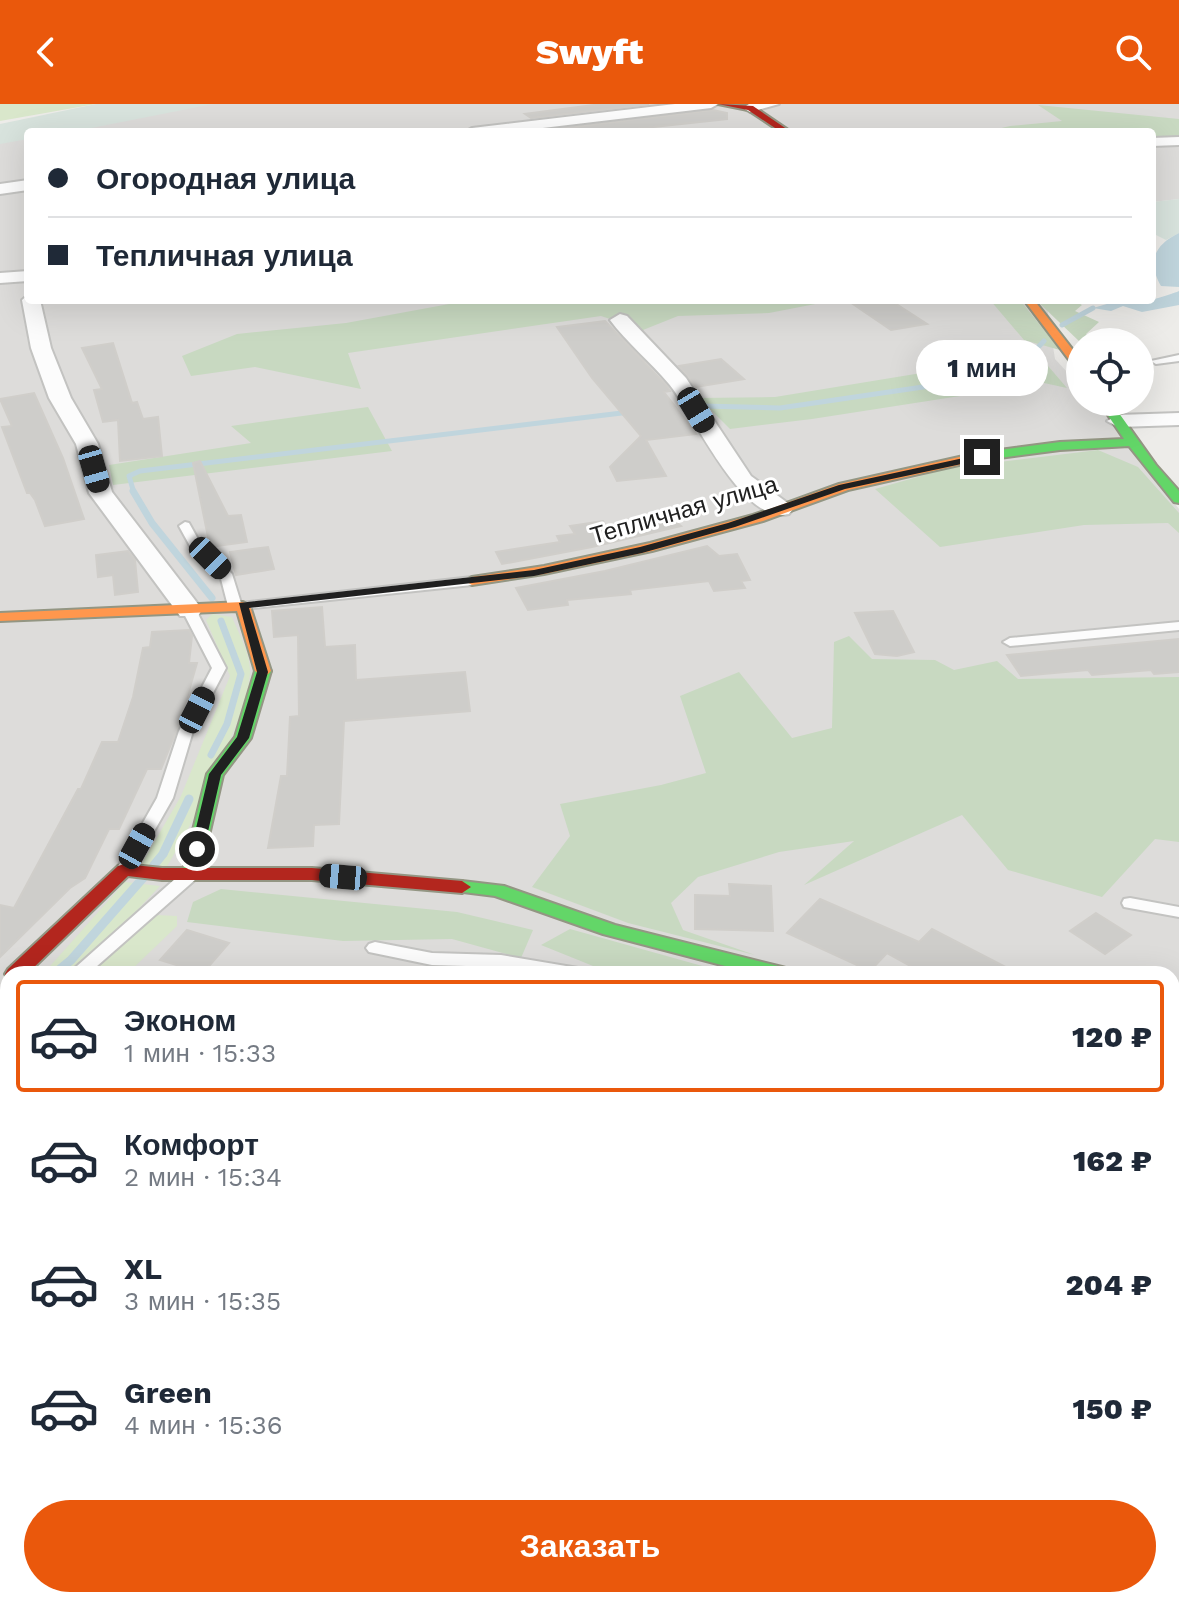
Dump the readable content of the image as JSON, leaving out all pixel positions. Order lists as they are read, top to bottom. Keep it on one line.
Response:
{"streets":{"street":["Тепличная улица"]},"page":{"header":"Swyft","banner":["Огородная улица","Тепличная улица"],"bubble":"1 мин","list":[{"name":"Эконом","note":"1 мин · 15:33","value":"120 ₽"},{"name":"Комфорт","note":"2 мин · 15:34","value":"162 ₽"},{"name":"XL","note":"3 мин · 15:35","value":"204 ₽"},{"name":"Green","note":"4 мин · 15:36","value":"150 ₽"}],"buttons":"Заказать"}}
